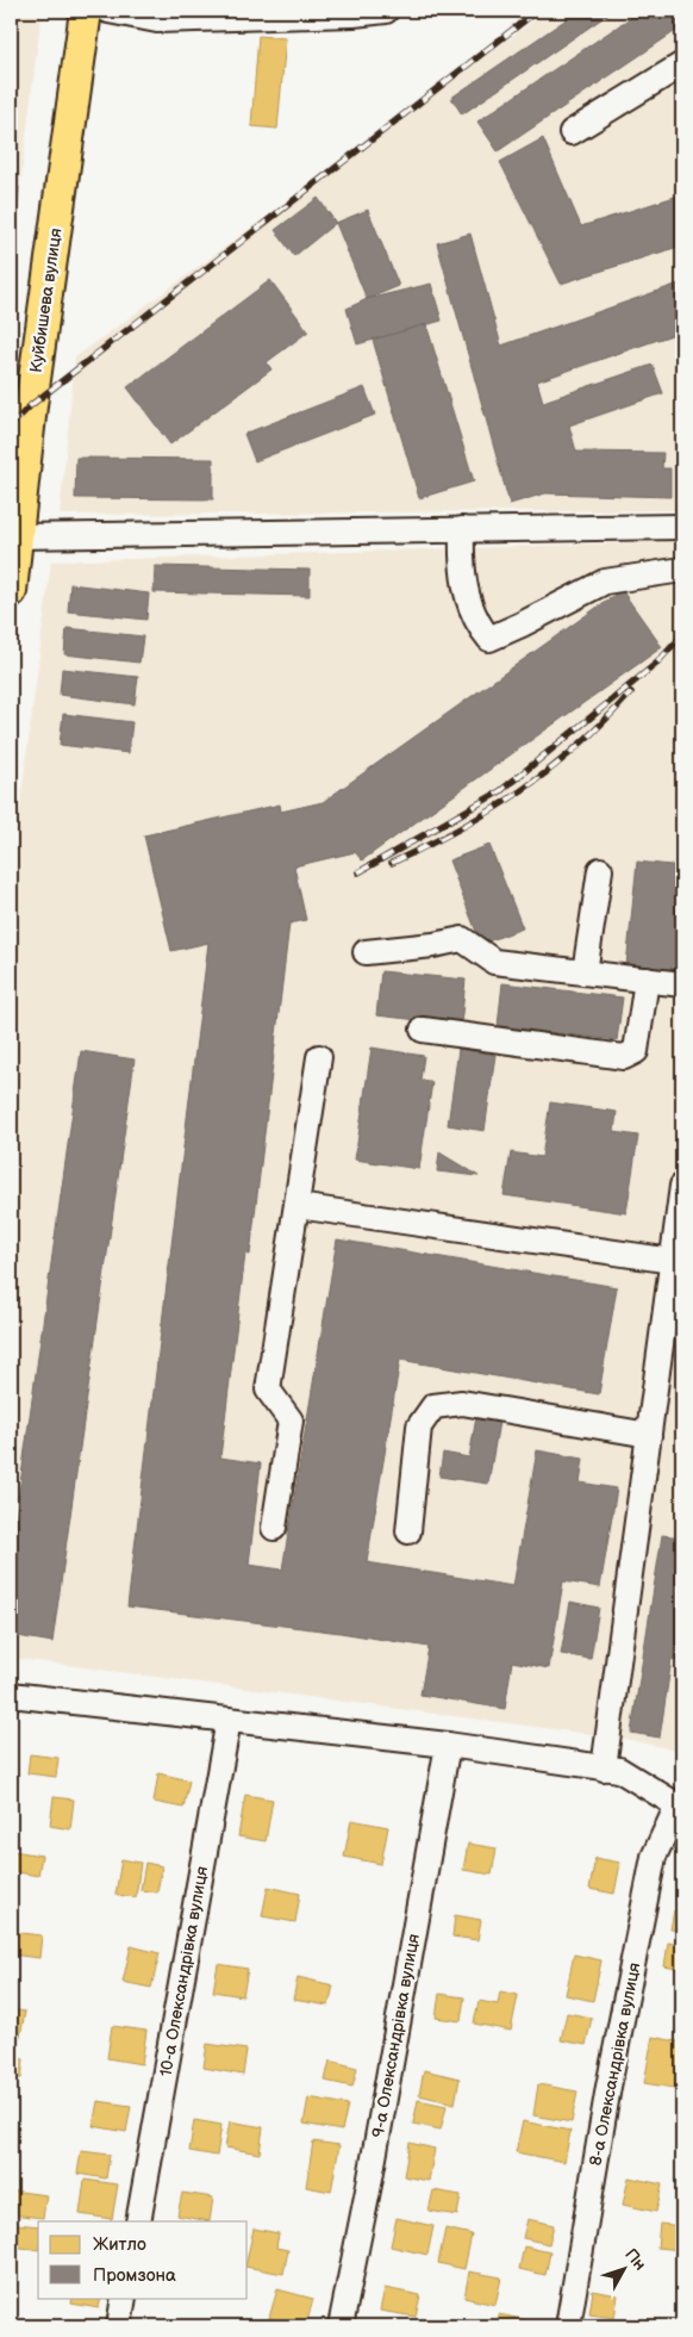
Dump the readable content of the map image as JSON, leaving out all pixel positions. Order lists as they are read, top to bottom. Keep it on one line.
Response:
{"streets":{"main road":["Куйбишева вулиця"],"street":["10-а Олександрівка вулиця","9-а Олександрівка вулиця","8-а Олександрівка вулиця"]},"legend":["Житло","Промзона"],"north":"top right"}
